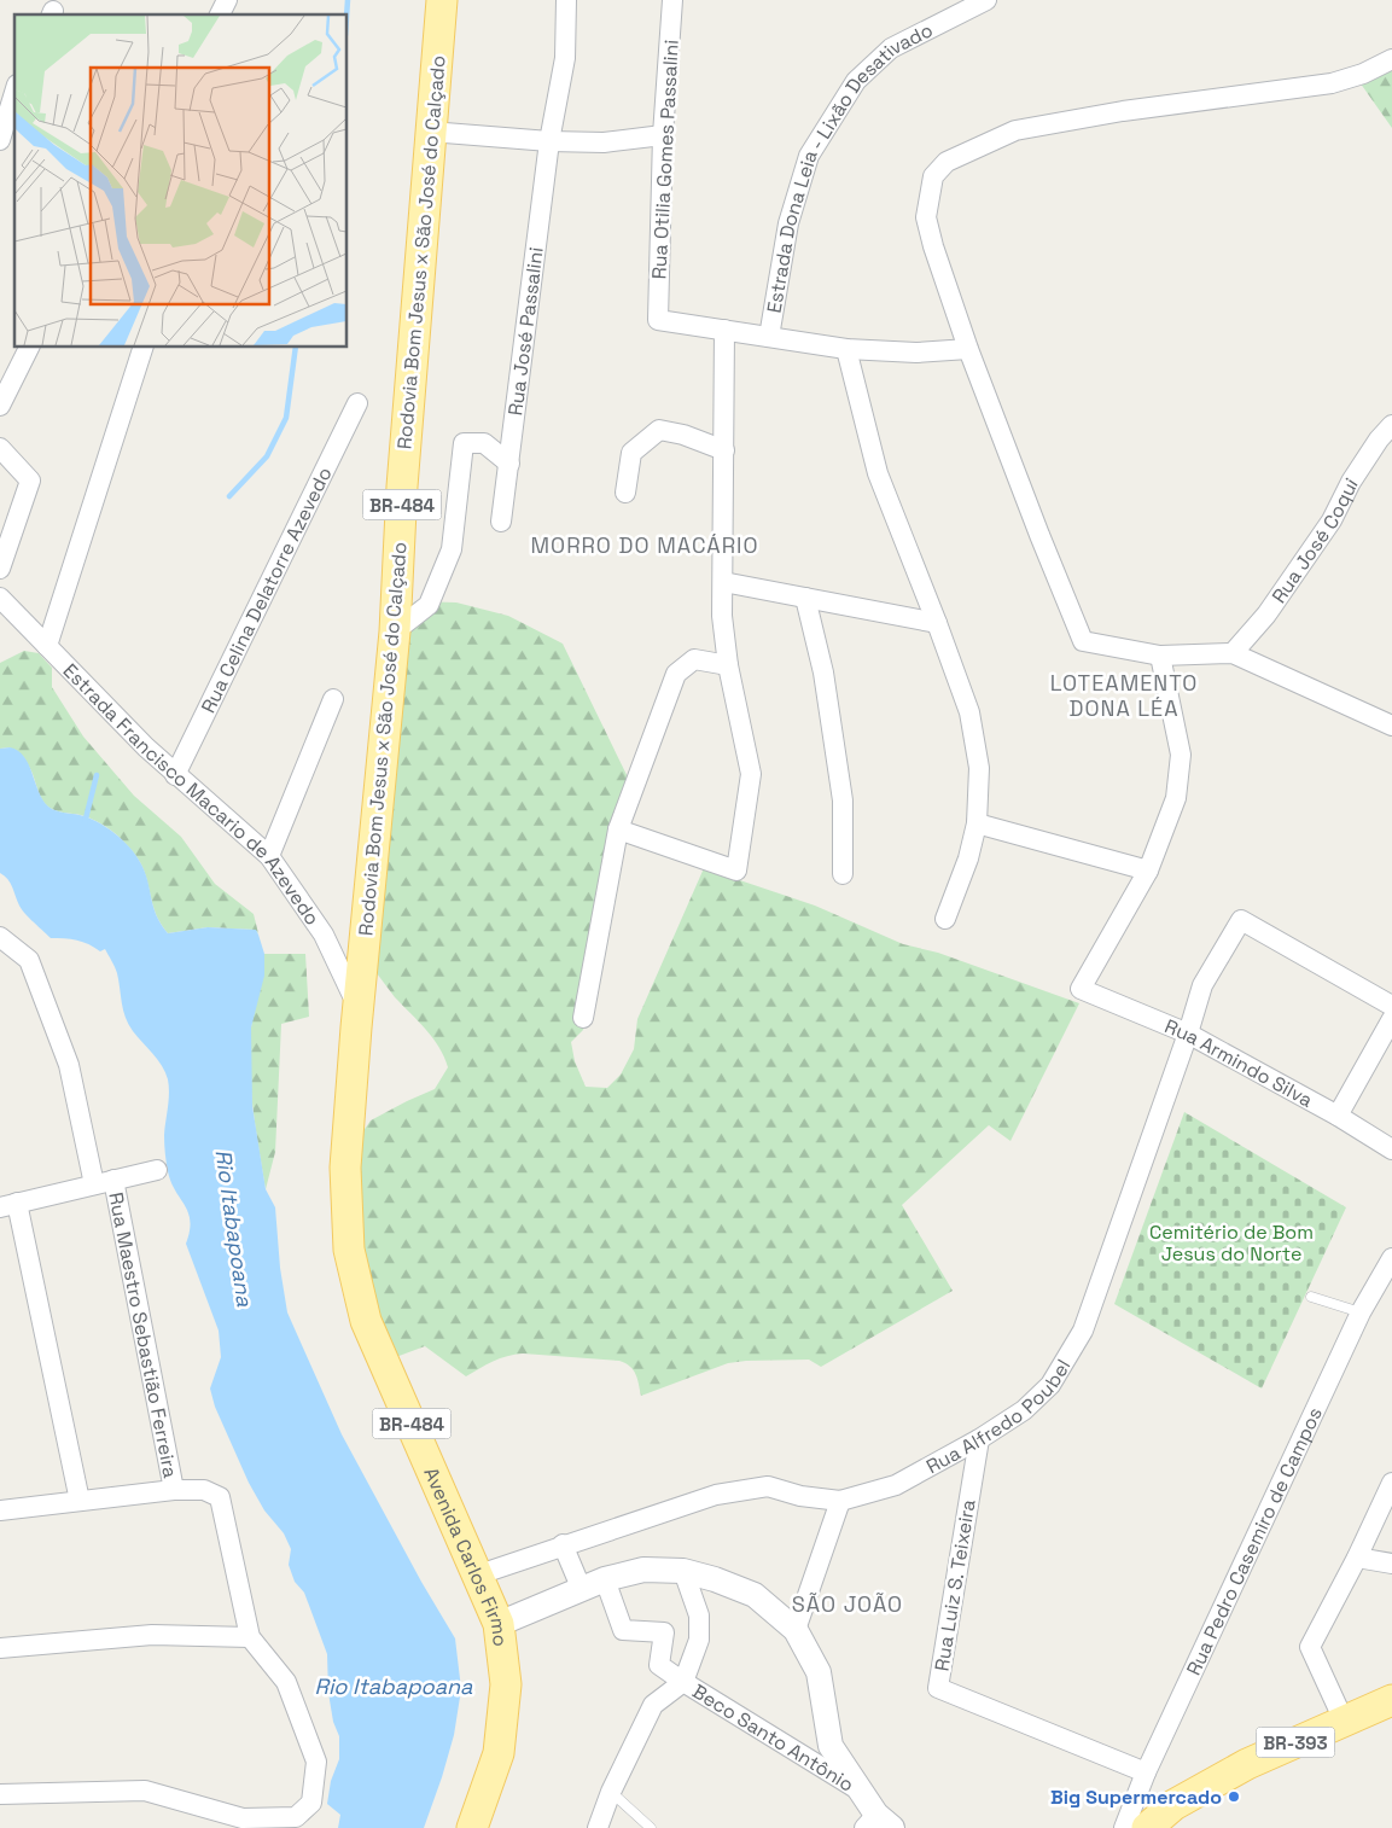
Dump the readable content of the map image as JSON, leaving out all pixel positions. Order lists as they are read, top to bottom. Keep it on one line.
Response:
{"streets":{"main road":["Rodovia Bom Jesus x São José do Calçado","BR-484","Avenida Carlos Firmo","BR-393"],"street":["Rua Otilia Gomes Passalini","Estrada Dona Leia - Lixão Desativado","Rua José Passalini","Rua José Coqui","Rua Celina Delatorre Azevedo","Estrada Francisco Macario de Azevedo","Rua Armindo Silva","Rua Maestro Sebastião Ferreira","Rua Alfredo Poubel","Rua Pedro Casemiro de Campos","Rua Luiz S. Teixeira","Beco Santo Antônio"]},"crossings":[["Rodovia Bom Jesus x São José do Calçado","Estrada Francisco Macario de Azevedo"],["Rodovia Bom Jesus x São José do Calçado","Avenida Carlos Firmo"],["Rua Celina Delatorre Azevedo","Estrada Francisco Macario de Azevedo"],["Estrada Francisco Macario de Azevedo","Avenida Carlos Firmo"],["Rua Armindo Silva","Rua Alfredo Poubel"],["Rua Alfredo Poubel","Avenida Carlos Firmo"],["Rua Alfredo Poubel","Rua Luiz S. Teixeira"],["Rua Pedro Casemiro de Campos","Rua Luiz S. Teixeira"]],"districts":["MORRO DO MACÁRIO","LOTEAMENTO DONA LÉA","SÃO JOÃO"],"water":["Rio Itabapoana"],"parks":["Cemitério de Bom Jesus do Norte"],"places":["Big Supermercado"]}
